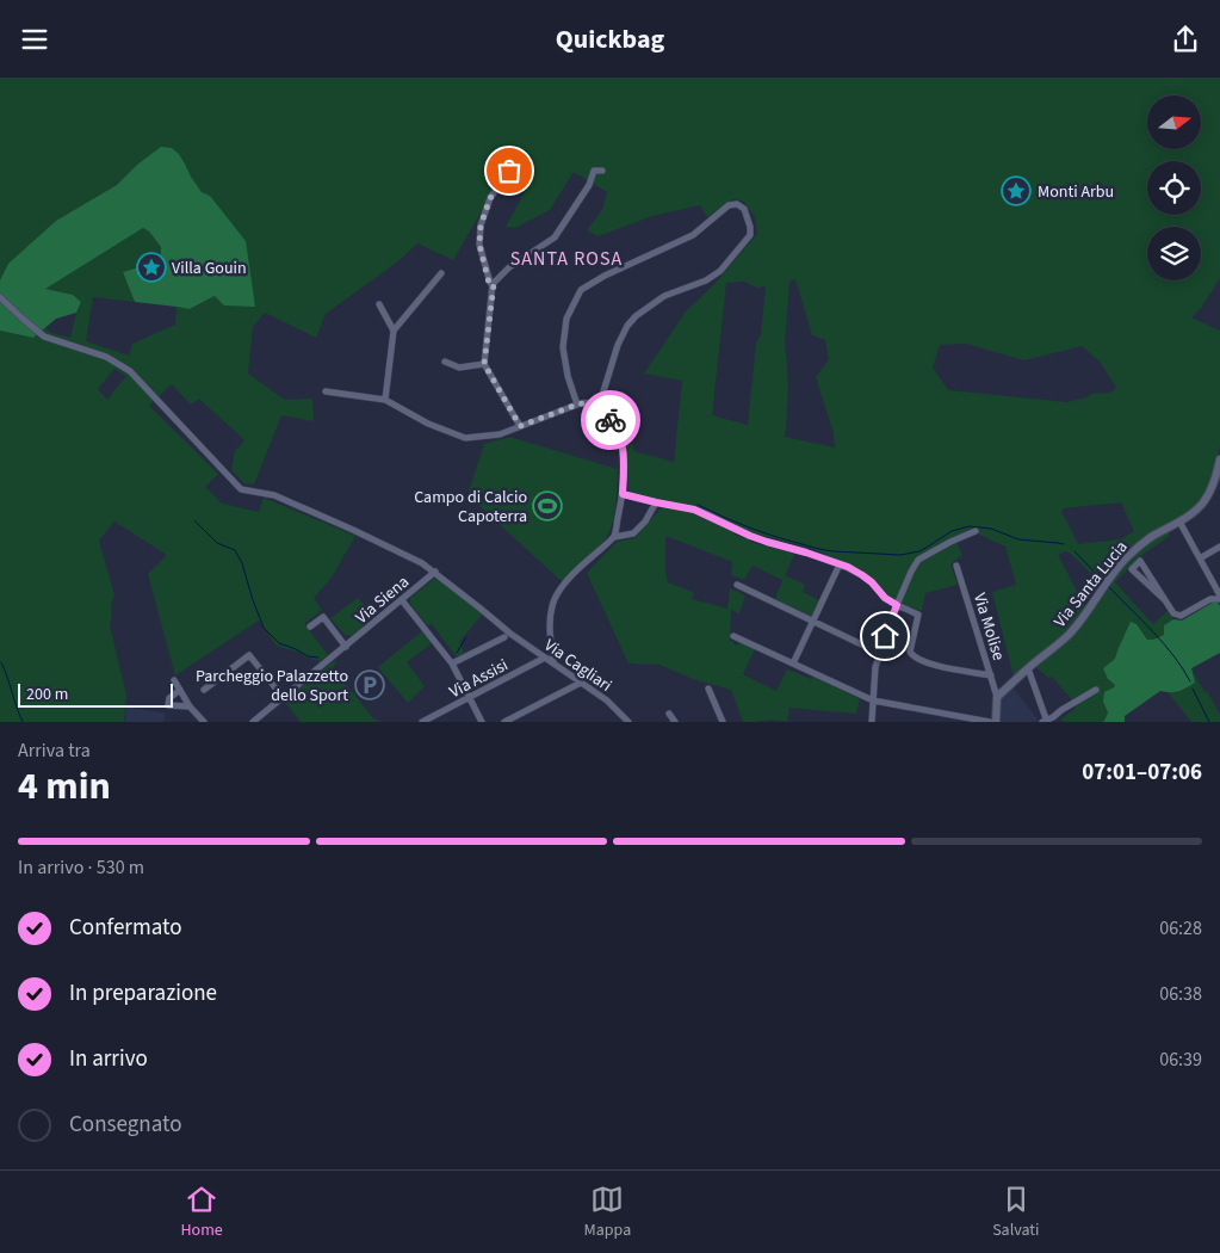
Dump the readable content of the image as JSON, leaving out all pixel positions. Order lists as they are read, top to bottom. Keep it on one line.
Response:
{"streets":{"street":["Via Santa Lucia","Via Siena","Via Molise","Via Cagliari","Via Assisi"]},"crossings":[["Via Santa Lucia","Via Molise"],["Via Siena","Via Cagliari"],["Via Cagliari","Via Assisi"]],"districts":["SANTA ROSA"],"places":{"place":["Monti Arbu","Villa Gouin"],"sports":["Campo di Calcio Capoterra"],"parking":["Parcheggio Palazzetto dello Sport"]},"scale_bar":"200 m","north":"right","page":{"header":"Quickbag","scale":"200 m","heading":["4 min","Arriva tra","07:01–07:06"],"bar":"In arrivo · 530 m","list":[["Confermato","06:28"],["In preparazione","06:38"],["In arrivo","06:39"],"Consegnato"],"tabs":["Home","Mappa","Salvati"]}}
